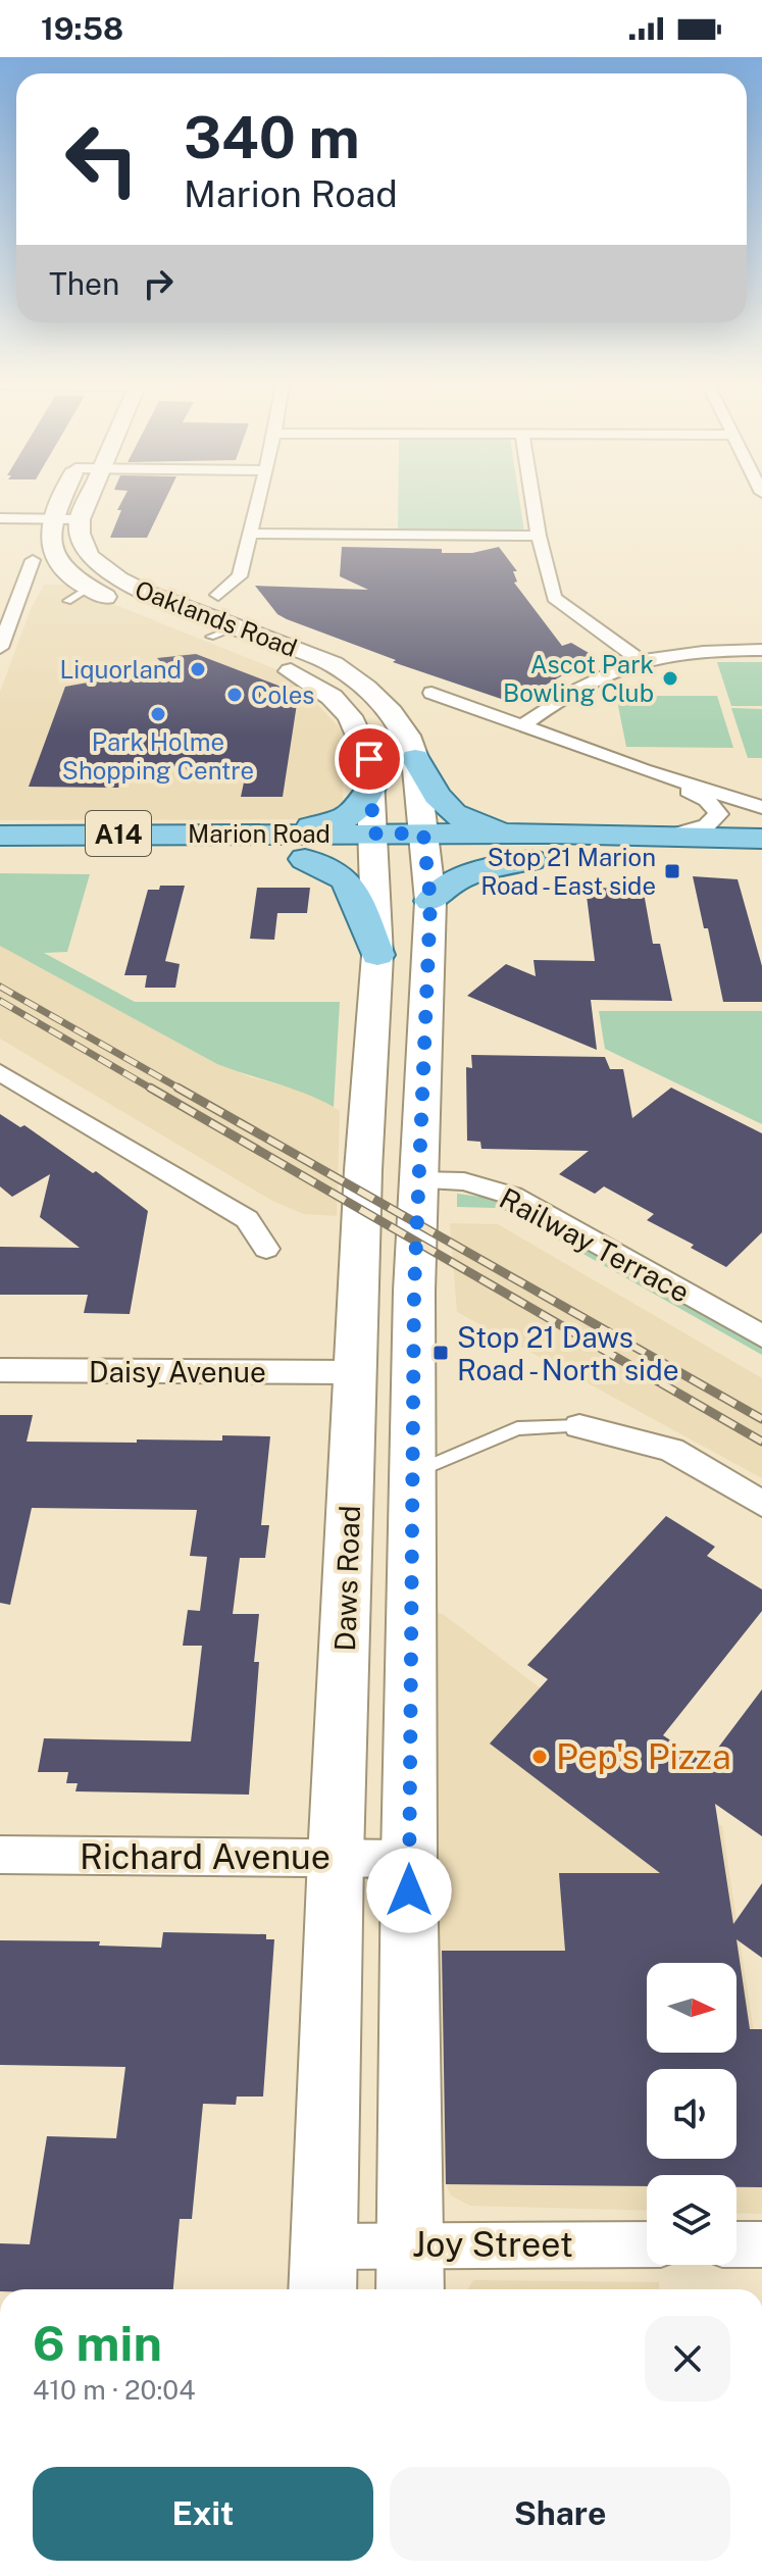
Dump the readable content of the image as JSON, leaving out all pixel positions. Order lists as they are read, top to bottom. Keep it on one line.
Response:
{"streets":{"main road":["Oaklands Road","A14","Marion Road","Daws Road"],"street":["Railway Terrace","Daisy Avenue","Richard Avenue","Joy Street"]},"crossings":[["Oaklands Road","Marion Road"],["Oaklands Road","Daws Road"],["Marion Road","Daws Road"],["Daisy Avenue","Daws Road"],["Daws Road","Richard Avenue"],["Daws Road","Joy Street"]],"places":{"other":["Liquorland","Ascot Park Bowling Club","Coles","Park Holme Shopping Centre","Pep's Pizza"],"transit":["Stop 21 Marion Road - East side","Stop 21 Daws Road - North side"]},"north":"right","page":{"status":"19:58","turn":["340 m","Marion Road"],"then":"Then","heading":["6 min","410 m · 20:04"],"buttons":["Exit","Share"]}}
